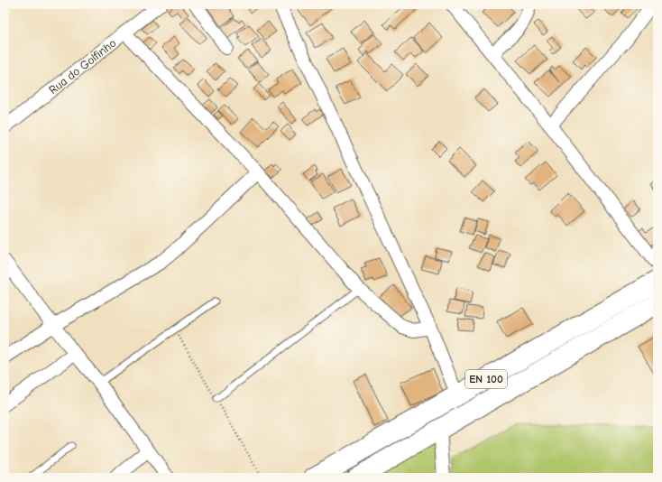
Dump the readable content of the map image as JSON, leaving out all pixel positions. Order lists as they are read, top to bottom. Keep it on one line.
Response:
{"streets":{"main road":["EN 100"],"street":["Rua do Golfinho"]}}
